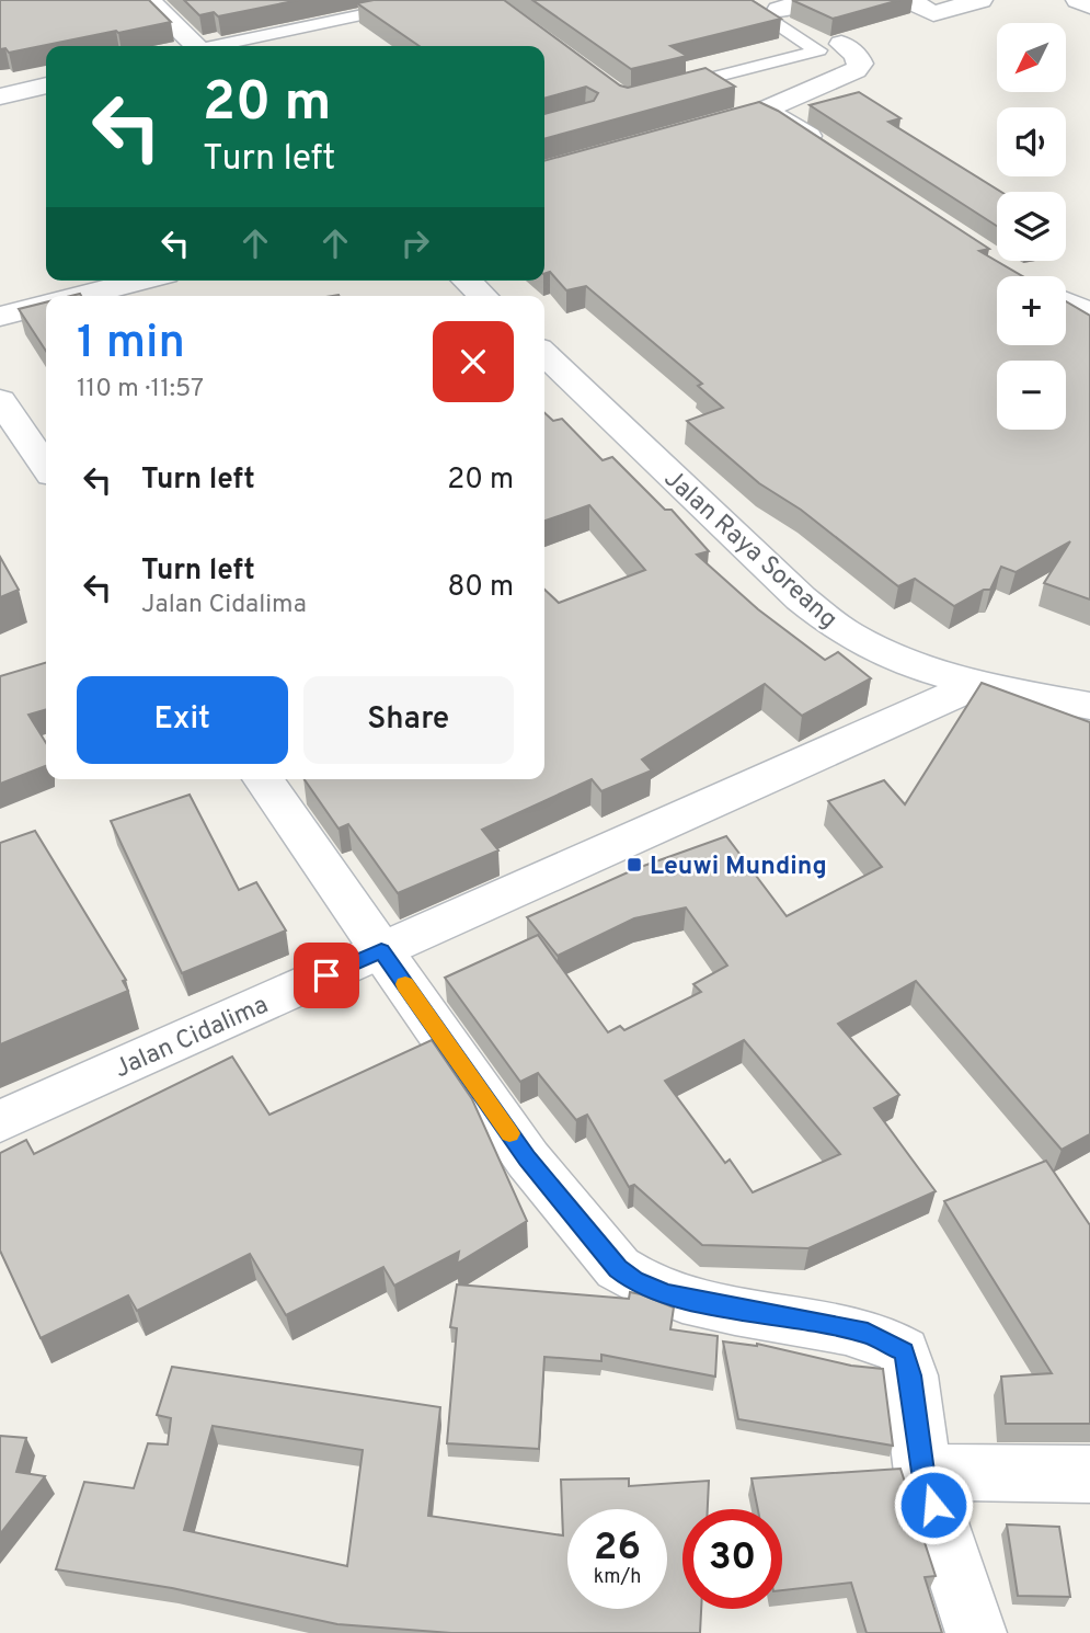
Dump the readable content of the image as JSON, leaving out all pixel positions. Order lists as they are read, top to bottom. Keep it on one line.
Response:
{"streets":{"main road":["Jalan Raya Soreang","Jalan Cidalima"]},"crossings":[["Jalan Raya Soreang","Jalan Cidalima"]],"places":{"transit":["Leuwi Munding"]},"north":"bottom left","page":{"map_buttons":["+","−"],"turn":["20 m","Turn left"],"heading":["1 min","110 m · 11:57"],"list":[{"name":"Turn left","value":"20 m"},{"name":"Turn left","note":"Jalan Cidalima","value":"80 m"}],"buttons":["Exit","Share"],"speed":"26 km/h","limit":"30"}}
